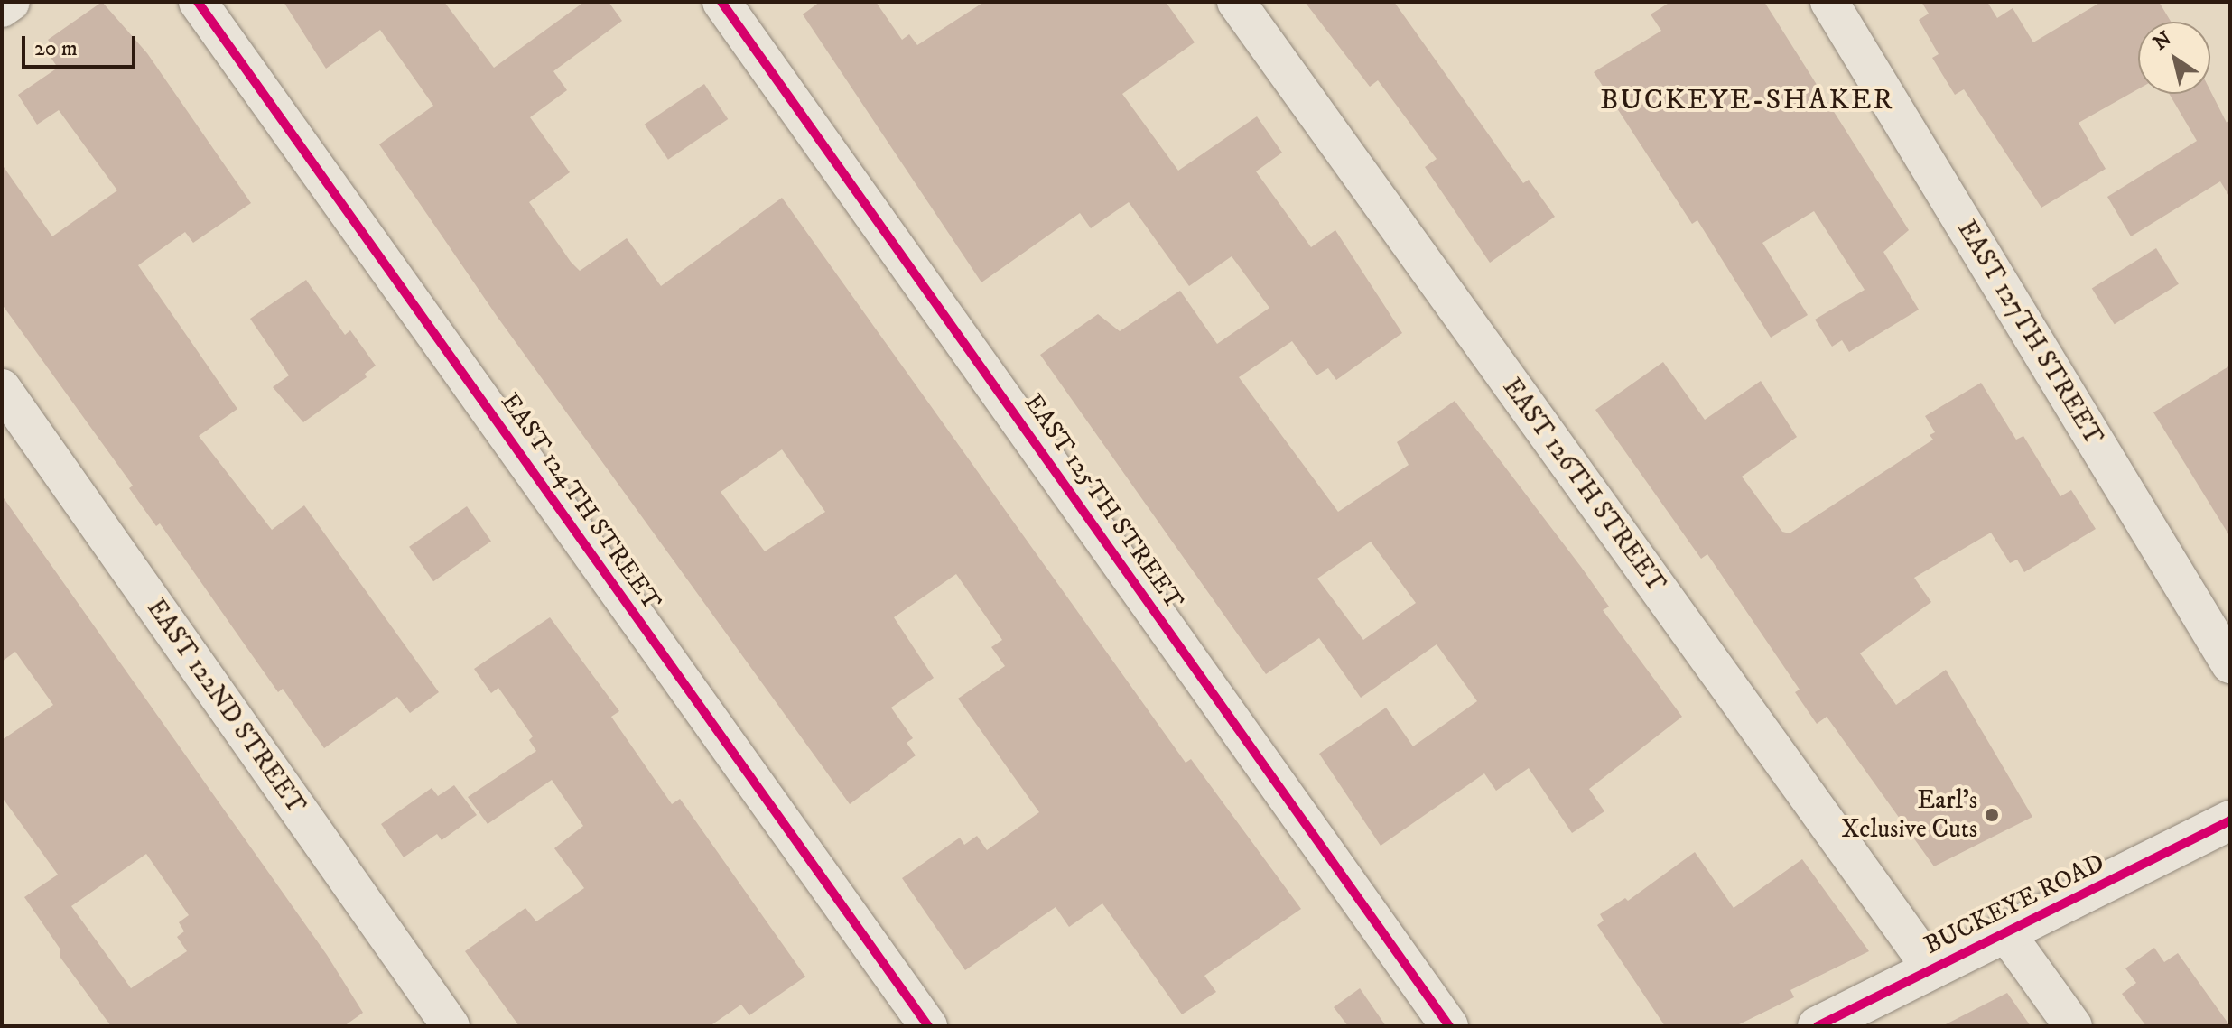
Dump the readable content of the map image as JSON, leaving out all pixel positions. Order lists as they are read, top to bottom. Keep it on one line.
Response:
{"streets":{"street":["EAST 127TH STREET","EAST 126TH STREET","EAST 124TH STREET","EAST 125TH STREET","EAST 122ND STREET","BUCKEYE ROAD"]},"crossings":[["EAST 126TH STREET","BUCKEYE ROAD"]],"districts":["BUCKEYE-SHAKER"],"places":["Earl's Xclusive Cuts"],"scale_bar":"20 m","north":"top left"}
